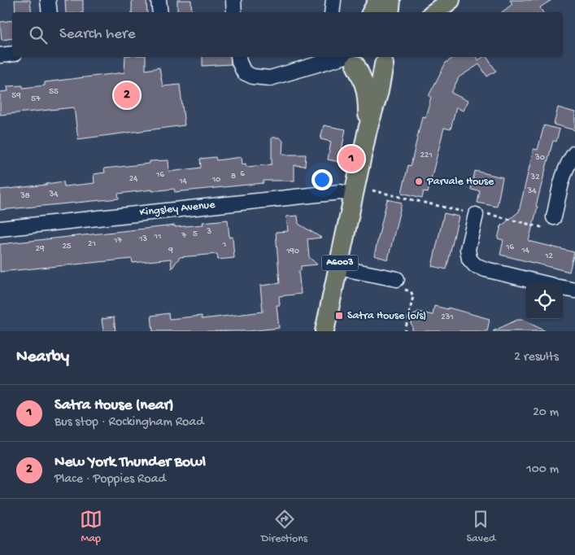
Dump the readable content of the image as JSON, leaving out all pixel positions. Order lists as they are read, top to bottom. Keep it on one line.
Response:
{"streets":{"main road":["A6003"],"street":["Kingsley Avenue"]},"crossings":[["Kingsley Avenue","A6003"]],"places":{"other":["Parvale House"],"transit":["Satra House (o/s)"]},"house_numbers":["55","59","57","221","30","6","16","8","32","24","10","14","34","34","38","3","5","7","11","13","17","21","1","25","16","29","9","14","190","12","231"],"page":{"search":"Search here","pins":["2","1"],"heading":["Nearby","2 results"],"list":[{"mark":"1","name":"Satra House (near)","note":"Bus stop · Rockingham Road","value":"20 m"},{"mark":"2","name":"New York Thunder Bowl","note":"Place · Poppies Road","value":"100 m"}],"nav":["Map","Directions","Saved"]}}
